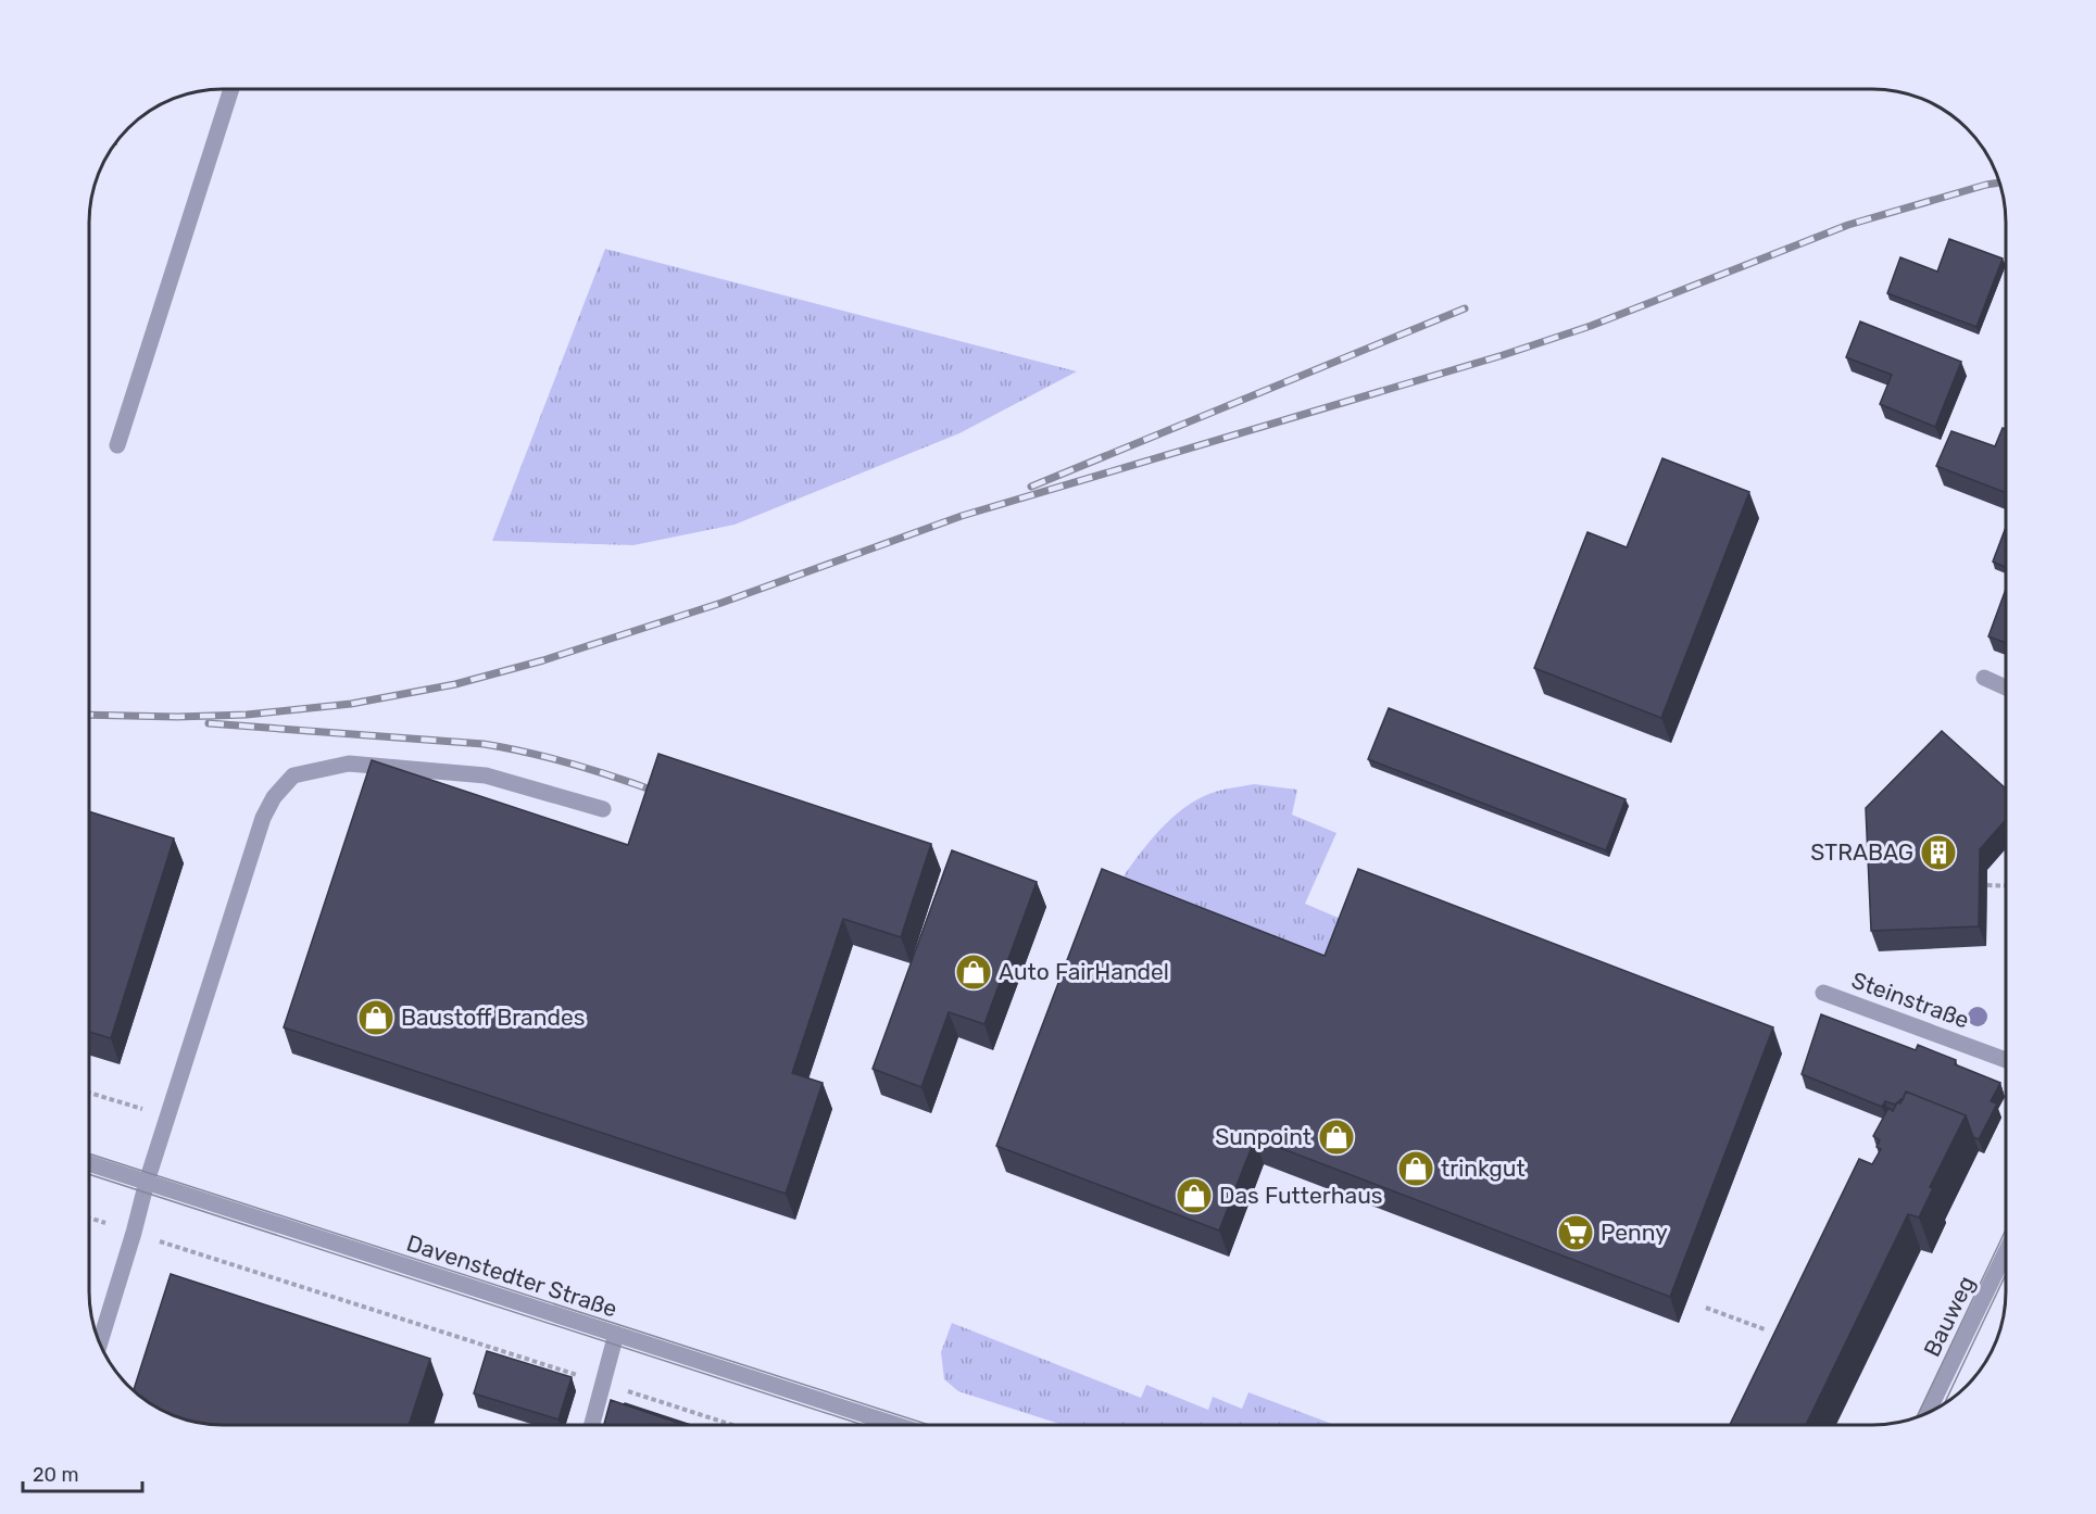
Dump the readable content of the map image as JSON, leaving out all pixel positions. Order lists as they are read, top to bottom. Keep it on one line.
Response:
{"streets":{"street":["Steinstraße","Davenstedter Straße","Bauweg"]},"places":{"building":["STRABAG"],"shop":["Auto FairHandel","Baustoff Brandes","Sunpoint","trinkgut","Das Futterhaus"],"supermarket":["Penny"]},"scale_bar":"20 m"}
